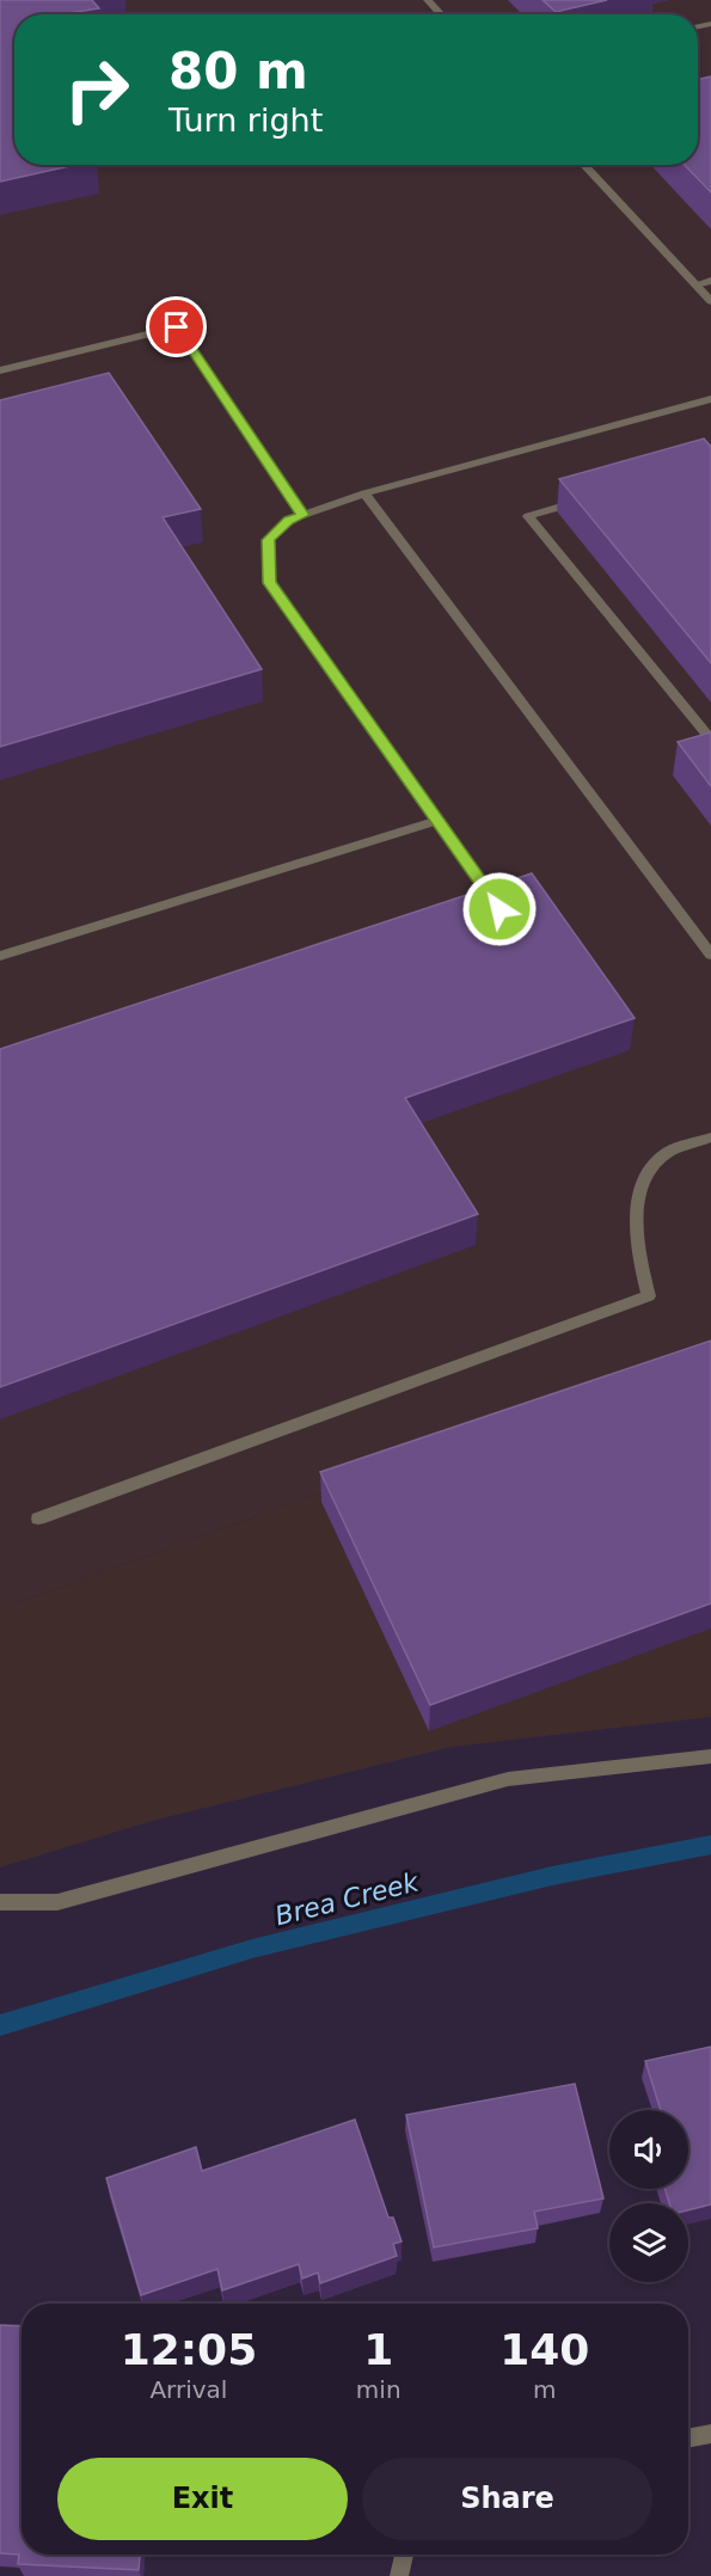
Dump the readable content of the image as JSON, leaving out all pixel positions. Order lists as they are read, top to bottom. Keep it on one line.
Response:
{"water":["Brea Creek"],"page":{"turn":["80 m","Turn right"],"eta":["12:05","Arrival","1","min","140","m"],"buttons":["Exit","Share"]}}
